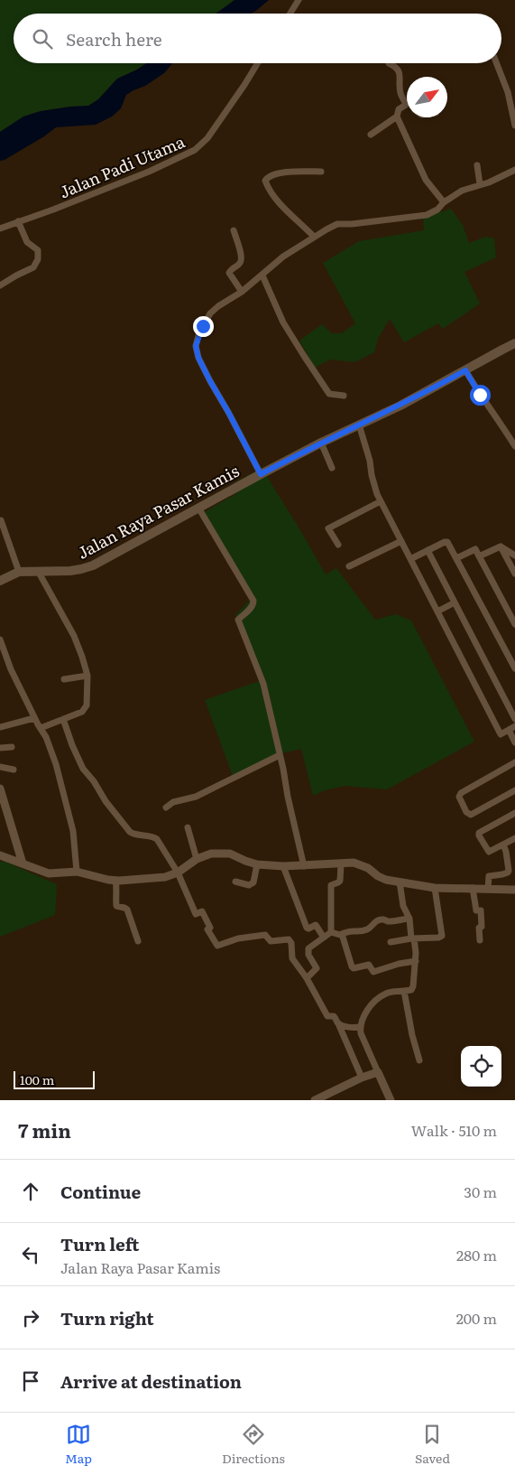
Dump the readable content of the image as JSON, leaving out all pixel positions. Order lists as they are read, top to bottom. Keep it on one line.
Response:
{"streets":{"main road":["Jalan Raya Pasar Kamis"],"street":["Jalan Padi Utama"]},"scale_bar":"100 m","north":"top right","page":{"search":"Search here","scale":"100 m","heading":["7 min","Walk · 510 m"],"list":[["Continue","30 m"],["Turn left","Jalan Raya Pasar Kamis","280 m"],["Turn right","200 m"],"Arrive at destination"],"nav":["Map","Directions","Saved"]}}
